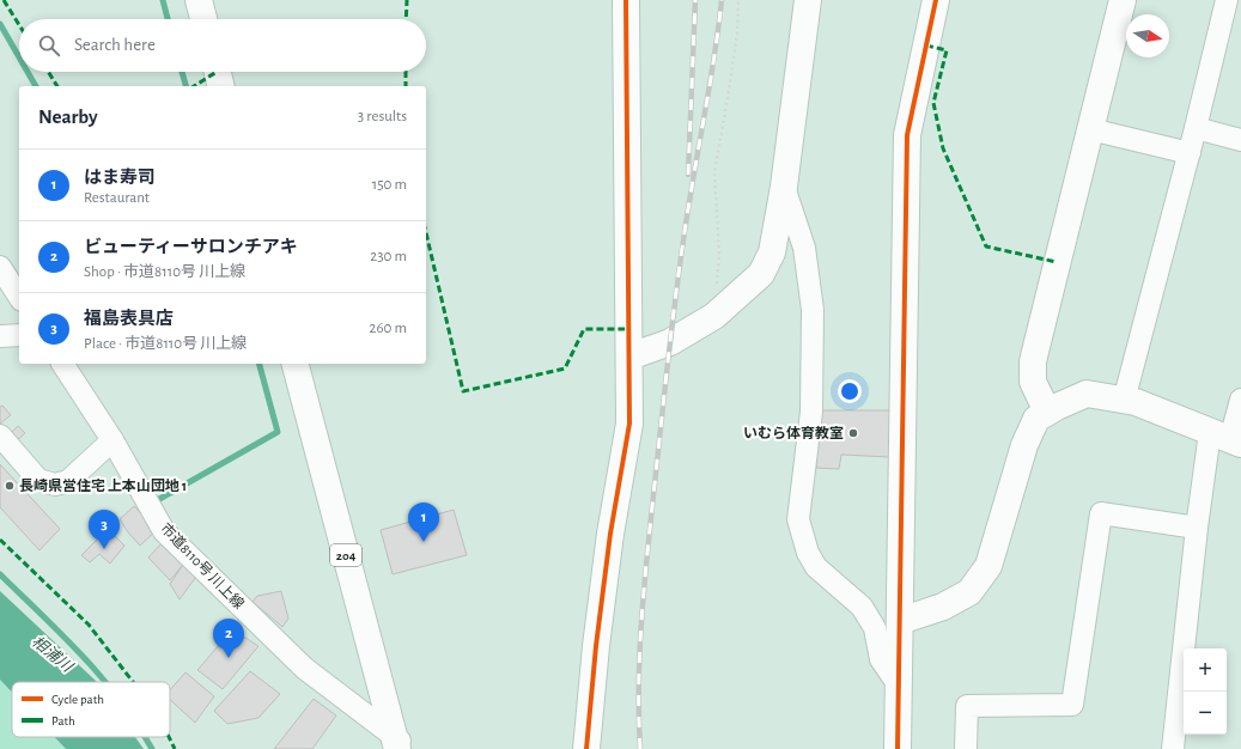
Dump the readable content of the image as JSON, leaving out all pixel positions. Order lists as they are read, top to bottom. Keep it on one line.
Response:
{"streets":{"main road":["204"],"street":["市道8110号 川上線"]},"crossings":[["204","市道8110号 川上線"]],"water":["相浦川"],"places":["いむら体育教室","長崎県営住宅 上本山団地 1"],"legend":["Cycle path","Path"],"north":"right","page":{"search":"Search here","heading":["Nearby","3 results"],"list":[{"mark":"1","name":"はま寿司","note":"Restaurant","value":"150 m"},{"mark":"2","name":"ビューティーサロンチアキ","note":"Shop · 市道8110号 川上線","value":"230 m"},{"mark":"3","name":"福島表具店","note":"Place · 市道8110号 川上線","value":"260 m"}],"pins":["1","3","2"],"map_buttons":["+","−"]}}
